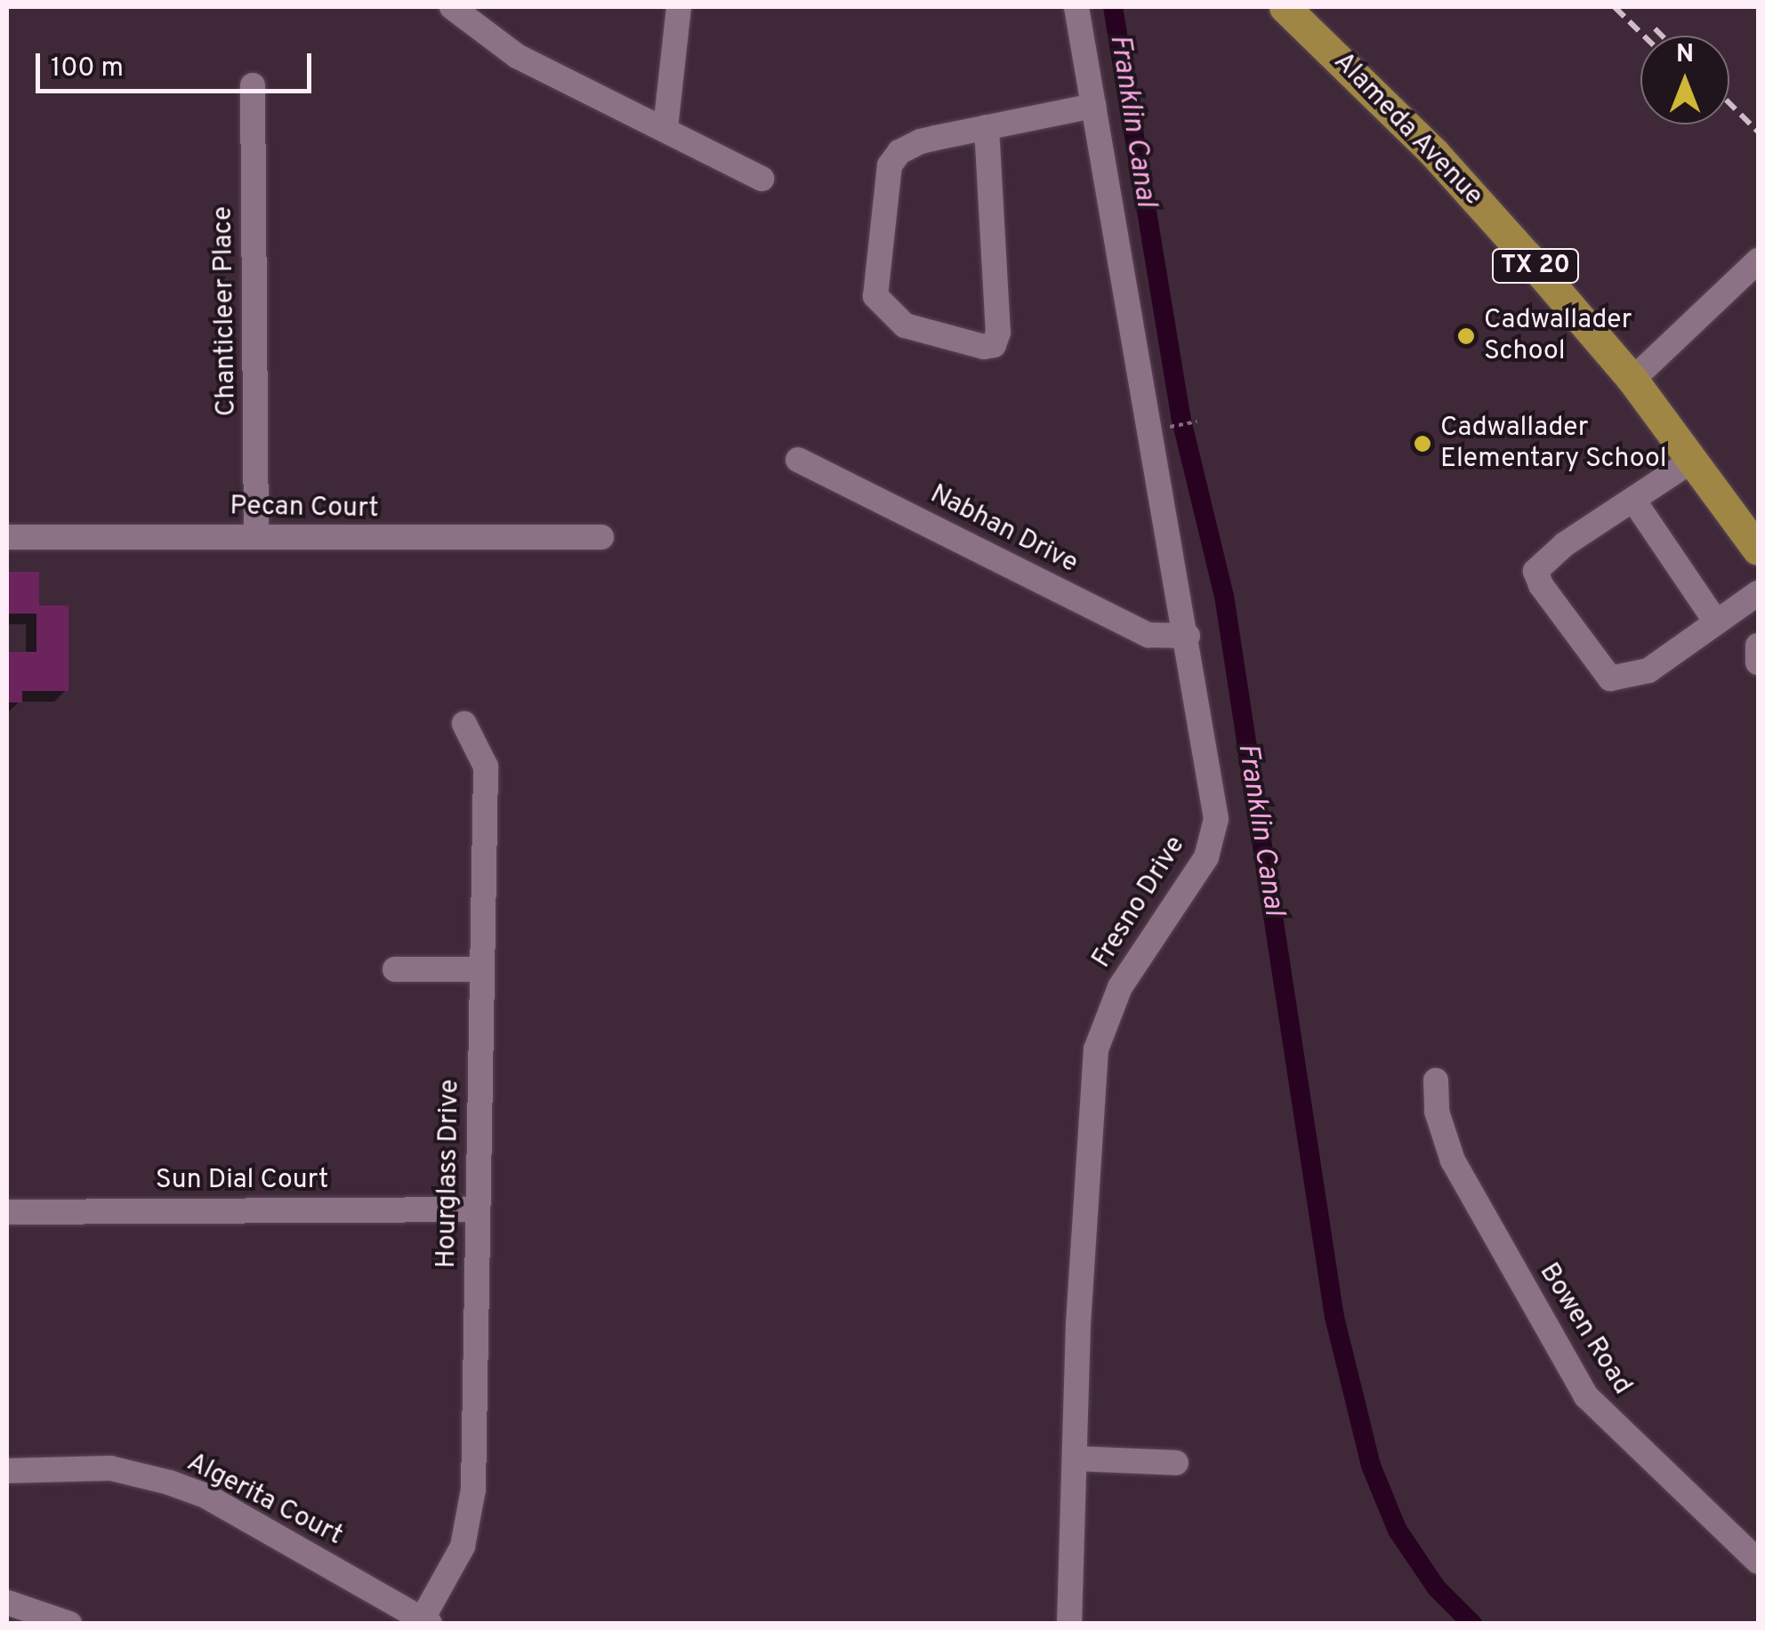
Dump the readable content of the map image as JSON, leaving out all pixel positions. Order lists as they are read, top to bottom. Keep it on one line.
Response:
{"streets":{"main road":["Alameda Avenue","TX 20"],"street":["Chanticleer Place","Pecan Court","Nabhan Drive","Fresno Drive","Hourglass Drive","Sun Dial Court","Bowen Road","Algerita Court"]},"crossings":[["Chanticleer Place","Pecan Court"],["Nabhan Drive","Fresno Drive"],["Hourglass Drive","Sun Dial Court"],["Hourglass Drive","Algerita Court"]],"water":["Franklin Canal"],"places":["Cadwallader School","Cadwallader Elementary School"],"scale_bar":"100 m","north":"top"}
